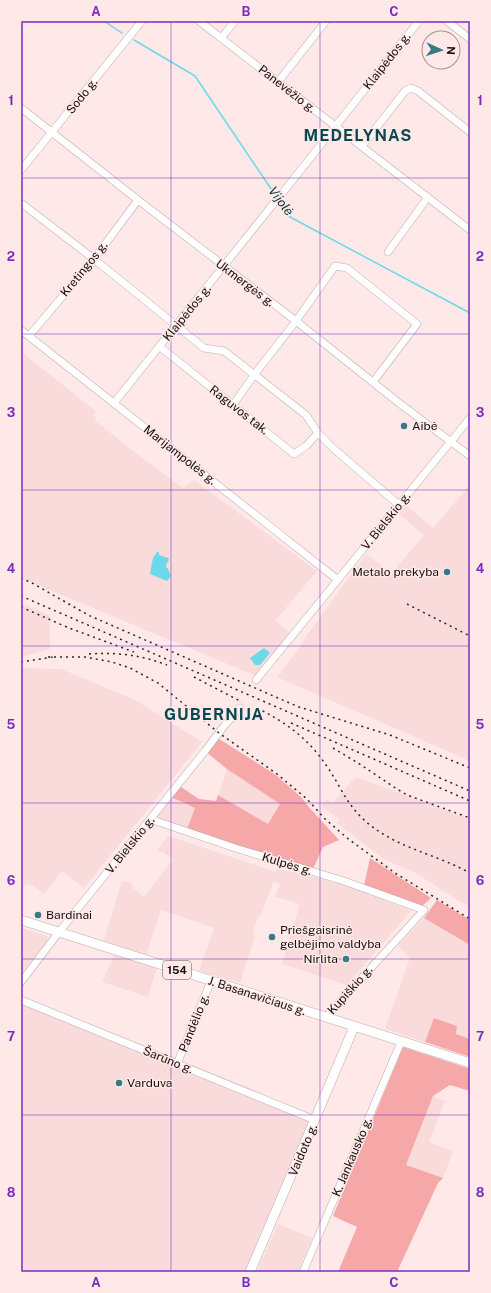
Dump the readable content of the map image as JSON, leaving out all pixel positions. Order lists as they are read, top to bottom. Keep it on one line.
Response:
{"streets":{"main road":["154","J. Basanavičiaus g.","Vaidoto g."],"street":["Klaipėdos g.","Panevėžio g.","Sodo g.","Kretingos g.","Ukmergės g.","Raguvos tak.","Marijampolės g.","V. Bielskio g.","Kulpės g.","Kupiškio g.","Pandėlio g.","Šarūno g.","K. Jankausko g."]},"crossings":[["Klaipėdos g.","Panevėžio g."],["Klaipėdos g.","Ukmergės g."],["Klaipėdos g.","Raguvos tak."],["Klaipėdos g.","Marijampolės g."],["Sodo g.","Ukmergės g."],["Kretingos g.","Ukmergės g."],["Kretingos g.","Marijampolės g."],["Ukmergės g.","V. Bielskio g."],["Marijampolės g.","V. Bielskio g."],["V. Bielskio g.","Kulpės g."],["V. Bielskio g.","J. Basanavičiaus g."],["Kulpės g.","Kupiškio g."],["Kupiškio g.","J. Basanavičiaus g."],["J. Basanavičiaus g.","Pandėlio g."],["J. Basanavičiaus g.","Vaidoto g."],["J. Basanavičiaus g.","K. Jankausko g."],["Pandėlio g.","Šarūno g."],["Šarūno g.","Vaidoto g."]],"districts":["MEDELYNAS","GUBERNIJA"],"water":["Vijolė"],"places":["Aibė","Metalo prekyba","Bardinai","Priešgaisrinė gelbėjimo valdyba","Nirlita","Varduva"],"north":"right","grid":{"columns":["A","B","C"],"rows":["1","2","3","4","5","6","7","8"]}}
